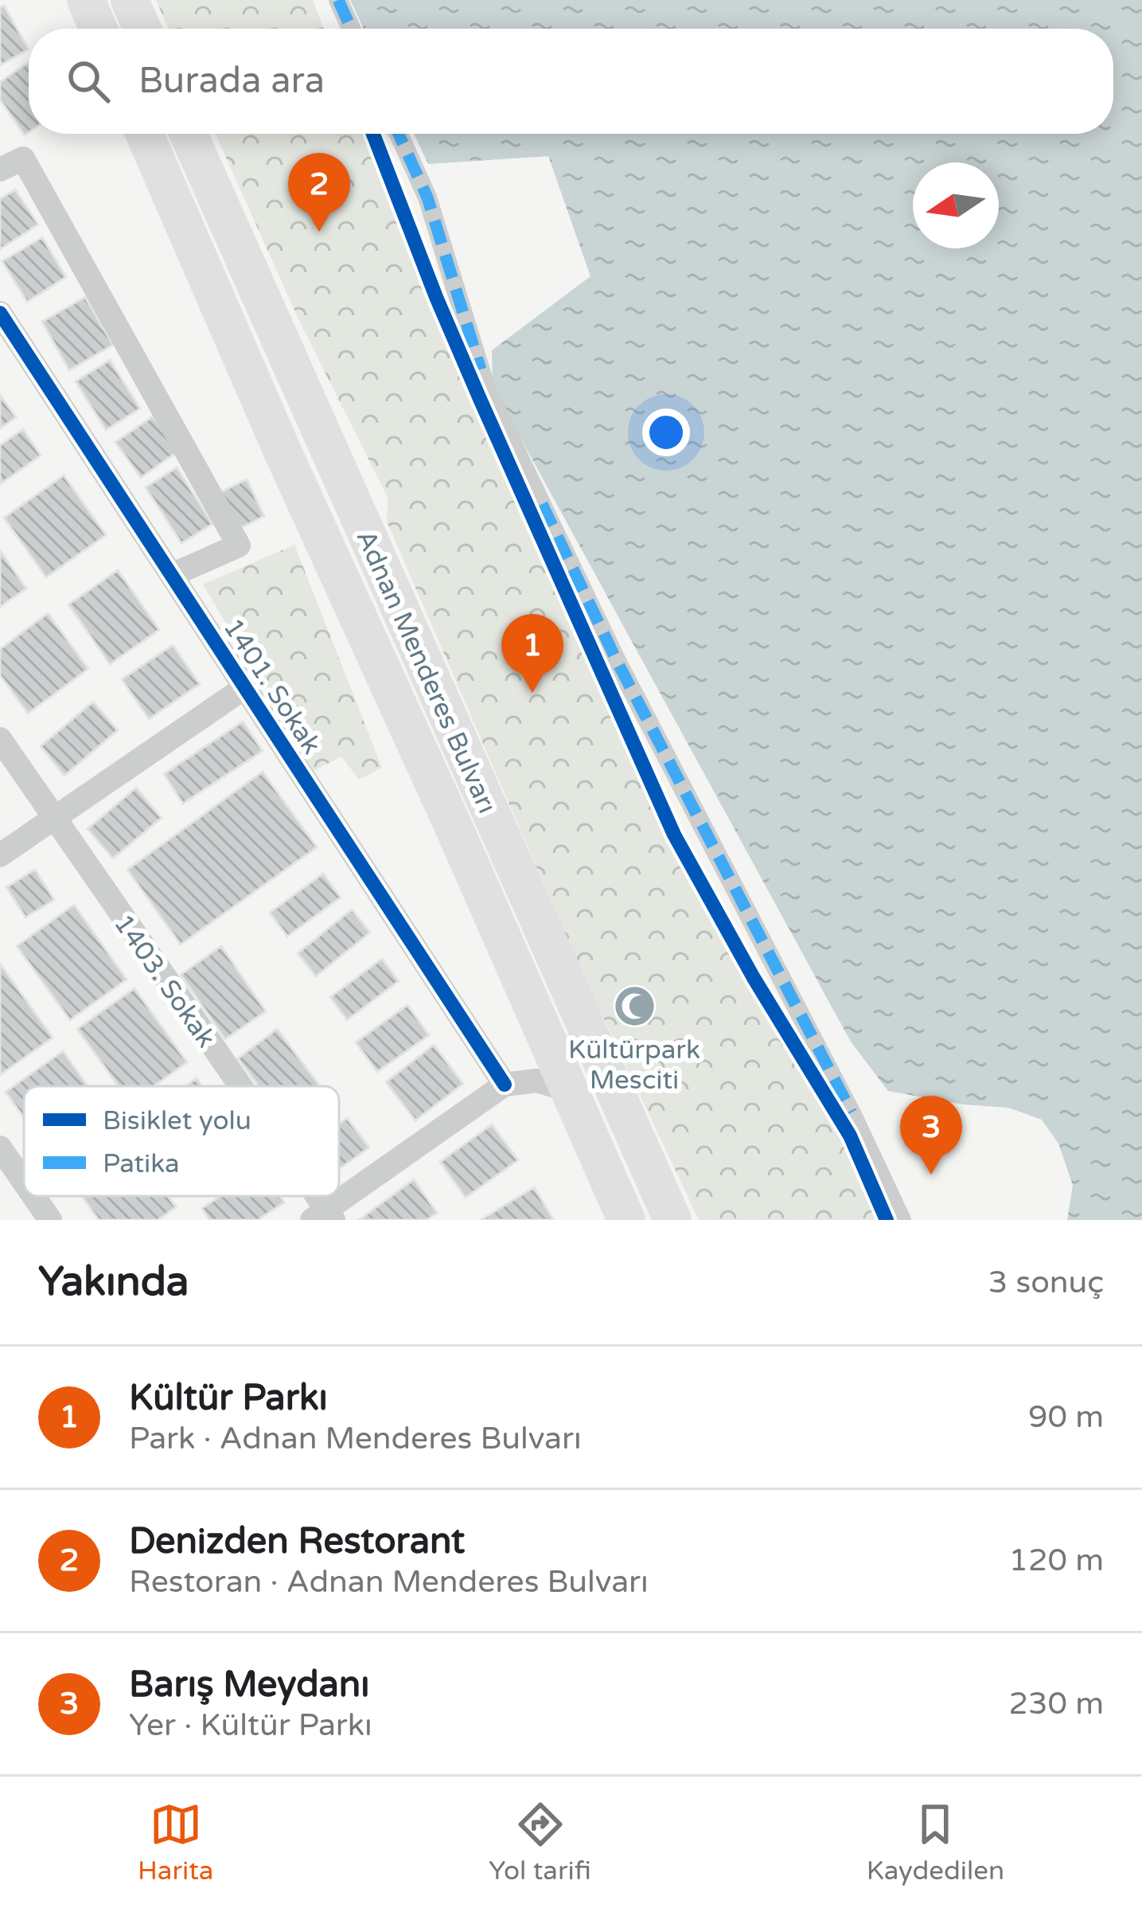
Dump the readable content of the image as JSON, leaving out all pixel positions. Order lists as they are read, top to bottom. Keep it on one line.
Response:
{"streets":{"main road":["Adnan Menderes Bulvarı"],"street":["1401. Sokak","1403. Sokak"]},"places":{"mosque":["Kültürpark Mesciti"]},"legend":["Bisiklet yolu","Patika"],"north":"left","page":{"search":"Burada ara","pins":["2","1","3"],"heading":["Yakında","3 sonuç"],"list":[{"mark":"1","name":"Kültür Parkı","note":"Park · Adnan Menderes Bulvarı","value":"90 m"},{"mark":"2","name":"Denizden Restorant","note":"Restoran · Adnan Menderes Bulvarı","value":"120 m"},{"mark":"3","name":"Barış Meydanı","note":"Yer · Kültür Parkı","value":"230 m"}],"nav":["Harita","Yol tarifi","Kaydedilen"]}}
